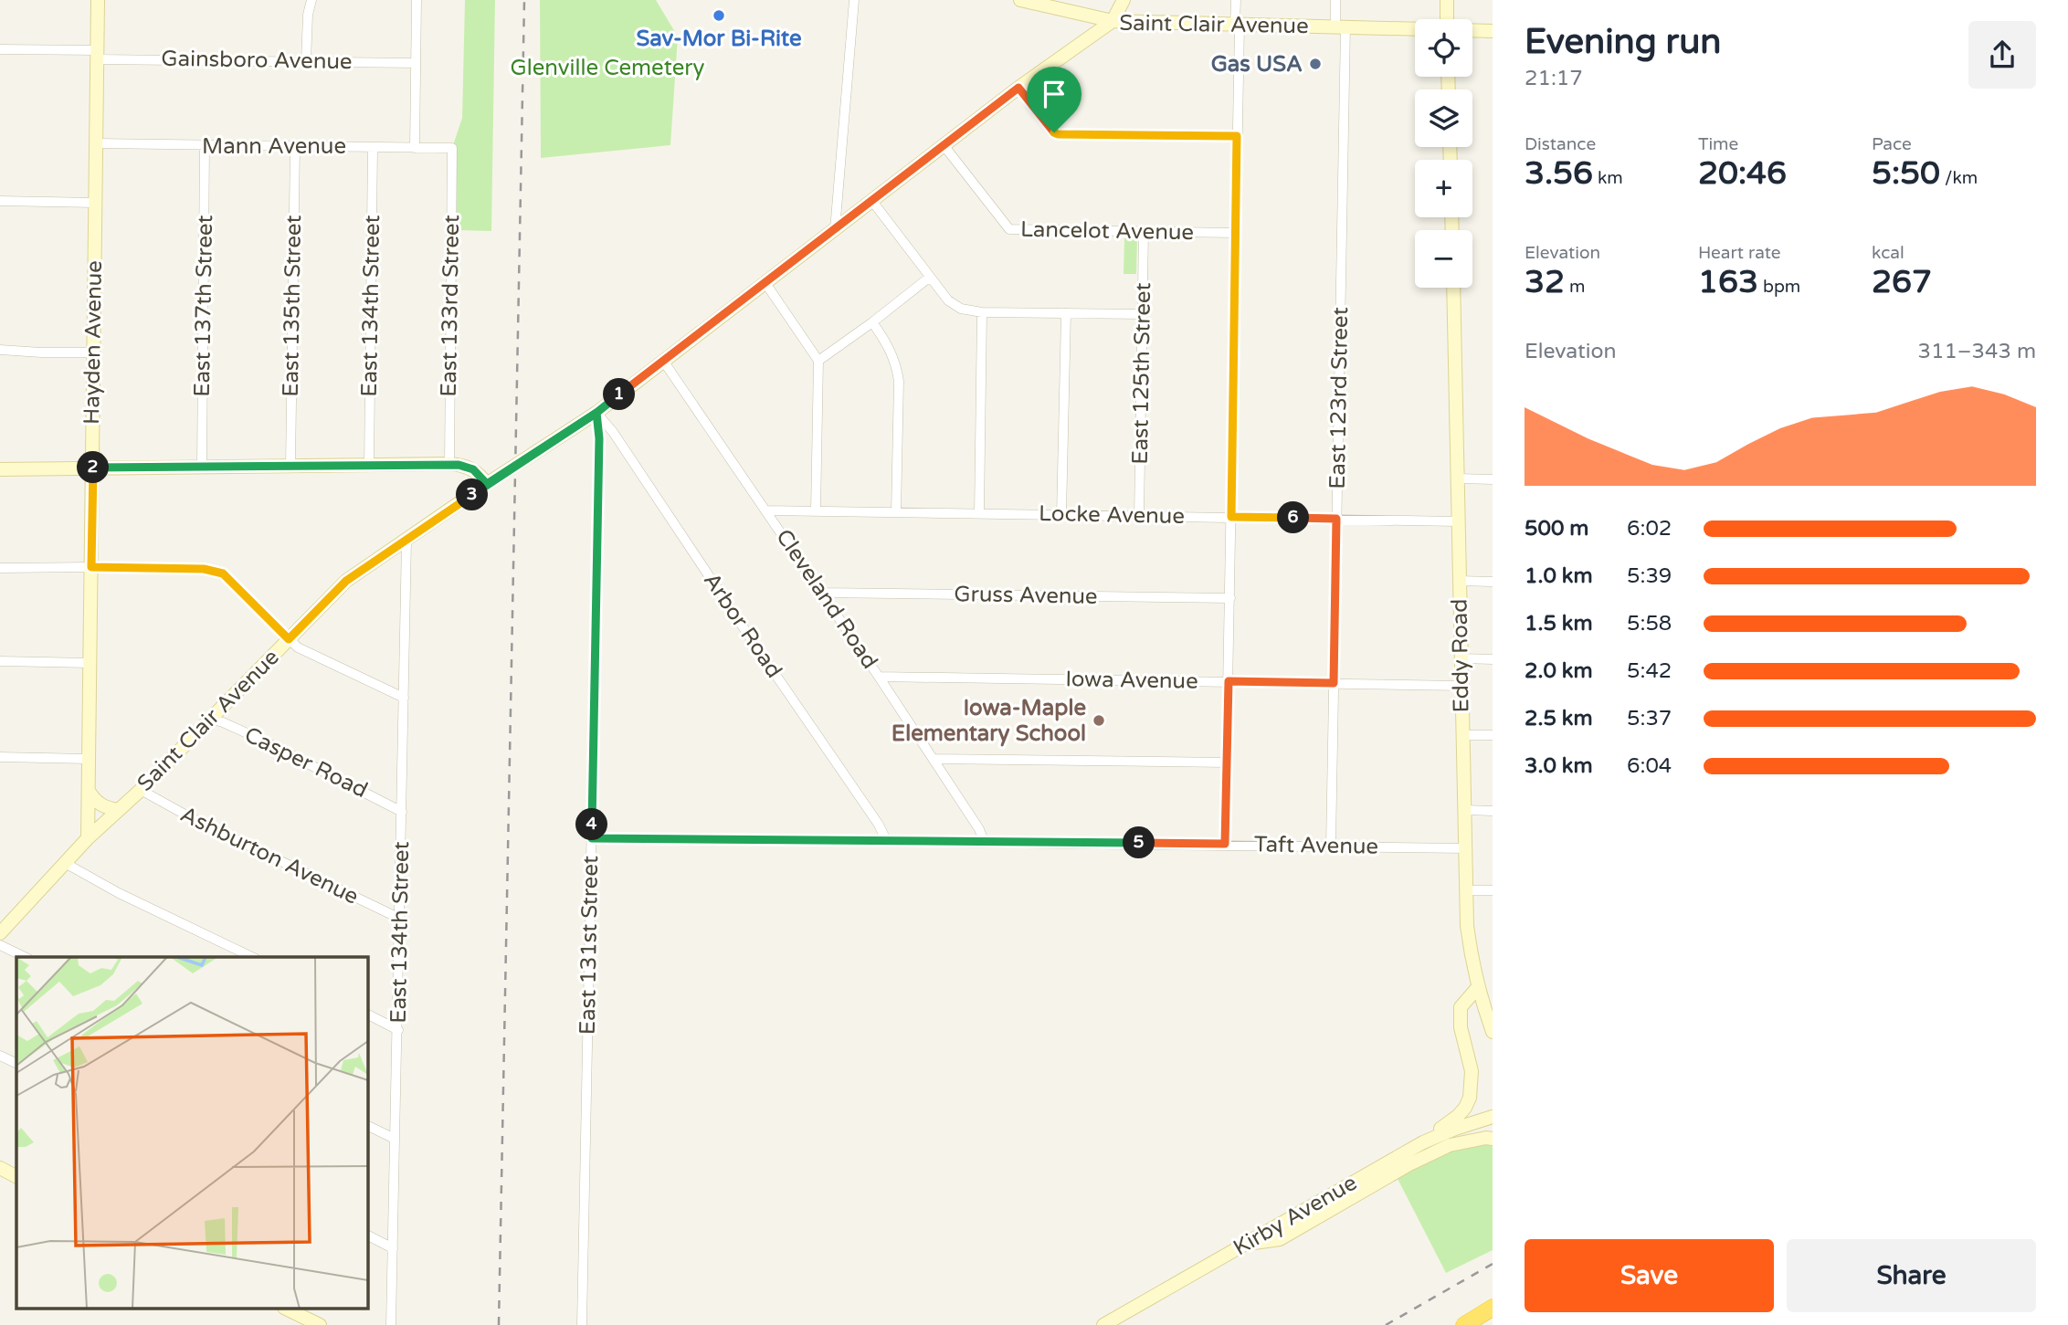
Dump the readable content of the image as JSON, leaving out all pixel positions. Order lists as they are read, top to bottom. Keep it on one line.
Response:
{"streets":{"street":["Saint Clair Avenue","Gainsboro Avenue","Mann Avenue","Lancelot Avenue","East 137th Street","East 135th Street","East 134th Street","East 133rd Street","Hayden Avenue","East 125th Street","East 123rd Street","Locke Avenue","Gruss Avenue","Cleveland Road","Arbor Road","Eddy Road","Iowa Avenue","Casper Road","Taft Avenue","Ashburton Avenue","East 131st Street","Kirby Avenue"]},"crossings":[["Saint Clair Avenue","Lancelot Avenue"],["Saint Clair Avenue","East 134th Street"],["Saint Clair Avenue","Hayden Avenue"],["Saint Clair Avenue","East 123rd Street"],["Saint Clair Avenue","Cleveland Road"],["Saint Clair Avenue","Arbor Road"],["Saint Clair Avenue","Casper Road"],["Saint Clair Avenue","Ashburton Avenue"],["Saint Clair Avenue","East 131st Street"],["Gainsboro Avenue","Hayden Avenue"],["Mann Avenue","East 137th Street"],["Mann Avenue","East 135th Street"],["Mann Avenue","East 134th Street"],["Mann Avenue","East 133rd Street"],["Mann Avenue","Hayden Avenue"],["Lancelot Avenue","East 125th Street"],["East 134th Street","Casper Road"],["East 134th Street","Ashburton Avenue"],["East 125th Street","Locke Avenue"],["East 123rd Street","Locke Avenue"],["East 123rd Street","Iowa Avenue"],["East 123rd Street","Taft Avenue"],["Locke Avenue","Cleveland Road"],["Locke Avenue","Eddy Road"],["Gruss Avenue","Cleveland Road"],["Cleveland Road","Iowa Avenue"],["Cleveland Road","Taft Avenue"],["Arbor Road","Taft Avenue"],["Arbor Road","East 131st Street"],["Eddy Road","Iowa Avenue"],["Eddy Road","Taft Avenue"],["Taft Avenue","East 131st Street"]],"parks":["Glenville Cemetery"],"places":["Sav-Mor Bi-Rite","Gas USA","Iowa-Maple Elementary School"],"page":{"heading":["Evening run","21:17"],"map_buttons":["+","−"],"stats":[["Distance","3.56 km"],["Time","20:46"],["Pace","5:50 /km"],["Elevation","32 m"],["Heart rate","163 bpm"],["kcal","267"]],"chart":["Elevation","311–343 m"],"pins":["1","2","3","6","4","5"],"list":[{"name":"500 m","note":"6:02"},{"name":"1.0 km","note":"5:39"},{"name":"1.5 km","note":"5:58"},{"name":"2.0 km","note":"5:42"},{"name":"2.5 km","note":"5:37"},{"name":"3.0 km","note":"6:04"}],"buttons":["Save","Share"]}}
